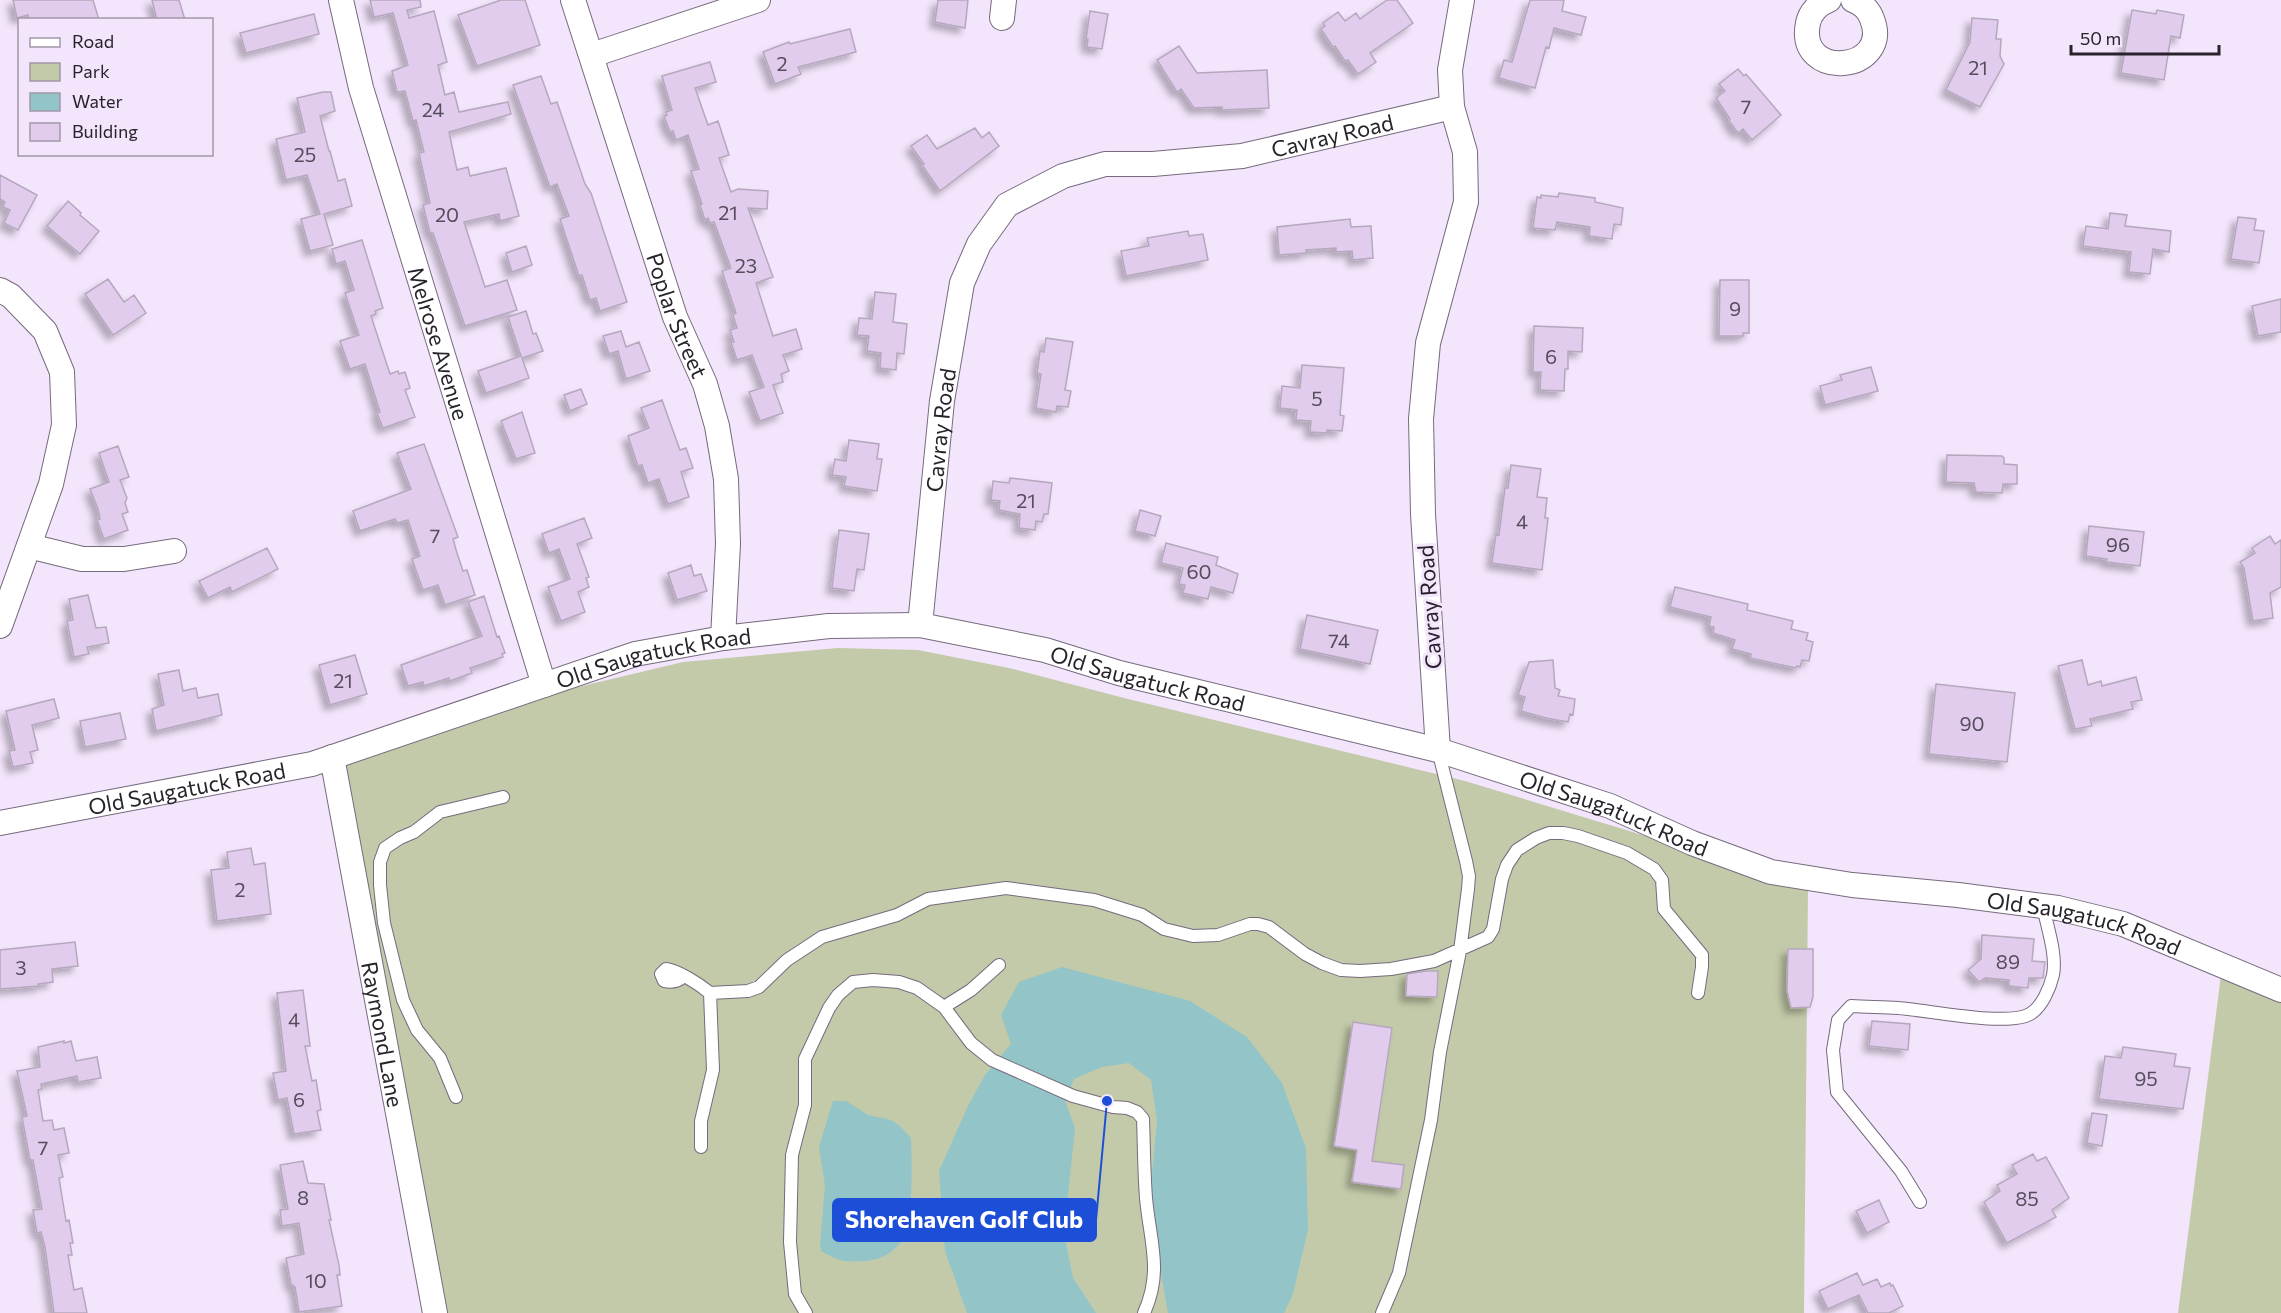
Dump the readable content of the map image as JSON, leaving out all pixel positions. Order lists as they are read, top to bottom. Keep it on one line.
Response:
{"streets":{"street":["Cavray Road","Poplar Street","Melrose Avenue","Old Saugatuck Road","Raymond Lane"]},"crossings":[["Cavray Road","Old Saugatuck Road"],["Poplar Street","Old Saugatuck Road"],["Melrose Avenue","Old Saugatuck Road"],["Old Saugatuck Road","Raymond Lane"]],"places":["Shorehaven Golf Club"],"house_numbers":["2","21","7","24","25","21","20","23","9","6","5","21","4","7","96","60","74","21","90","2","89","3","4","95","6","7","8","85","10"],"legend":["Road","Park","Water","Building"],"scale_bar":"50 m"}
